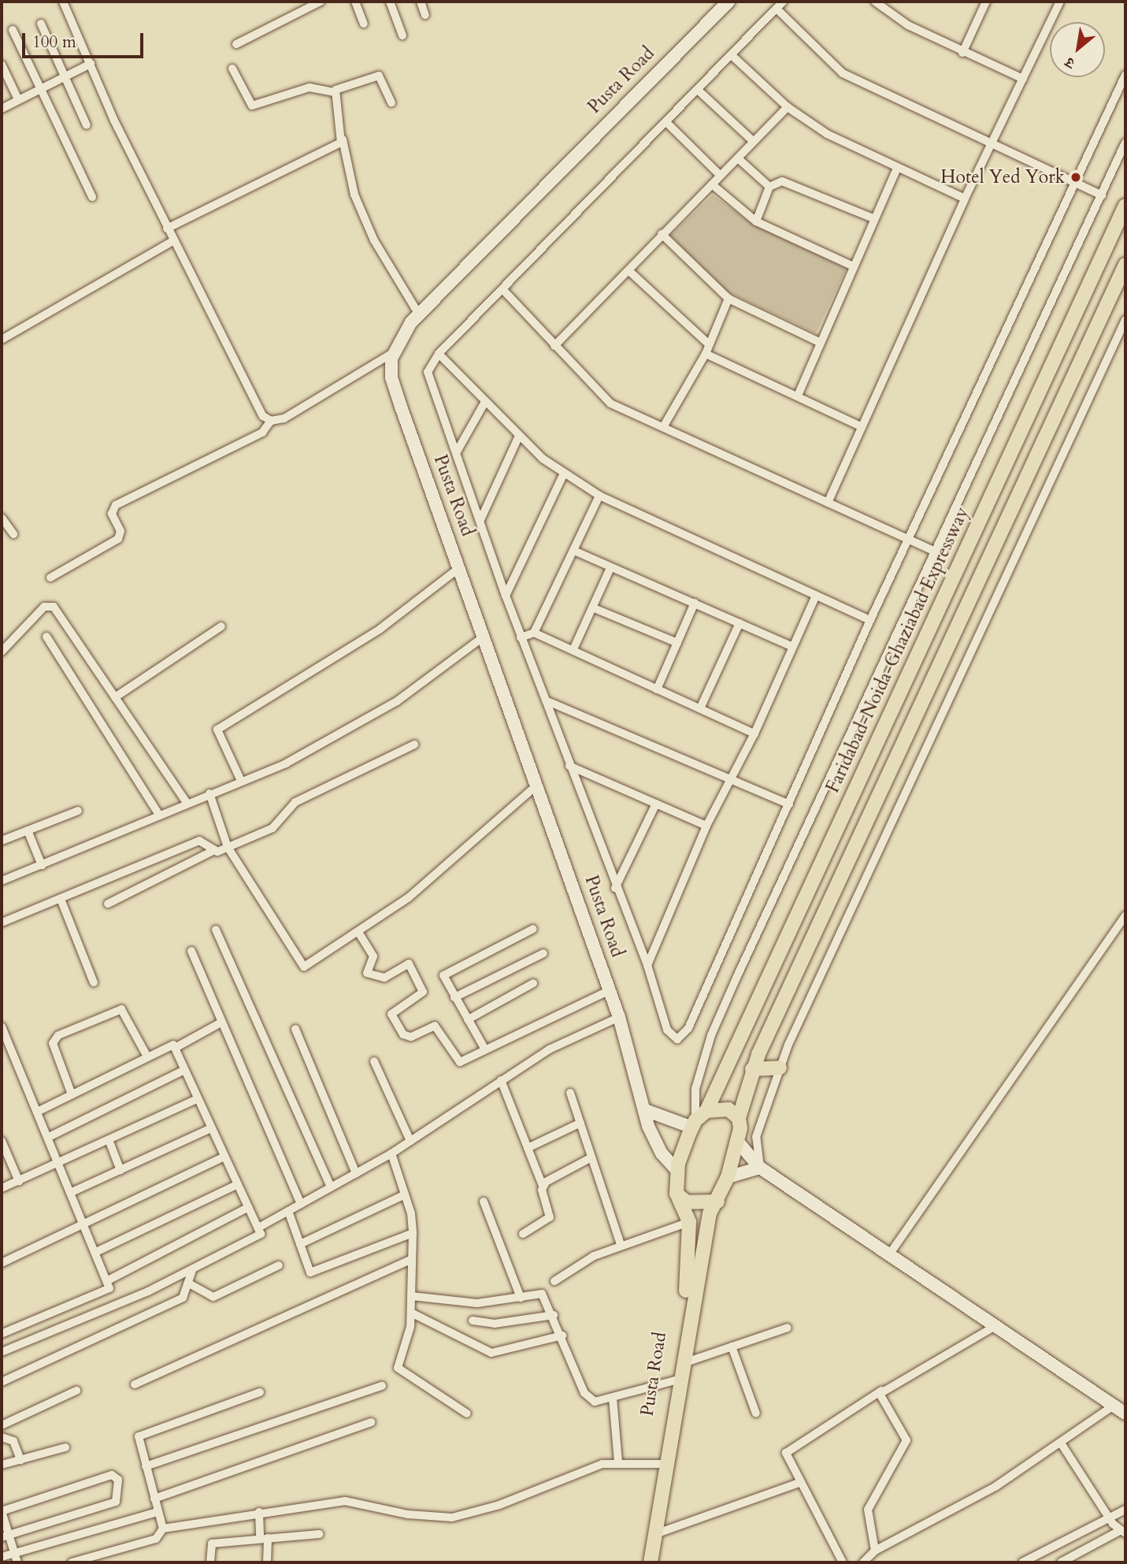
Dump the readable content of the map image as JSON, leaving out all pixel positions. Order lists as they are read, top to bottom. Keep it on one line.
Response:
{"streets":{"main road":["Pusta Road","Faridabad-Noida-Ghaziabad Expressway"]},"places":["Hotel Yed York"],"scale_bar":"100 m","north":"bottom left"}
